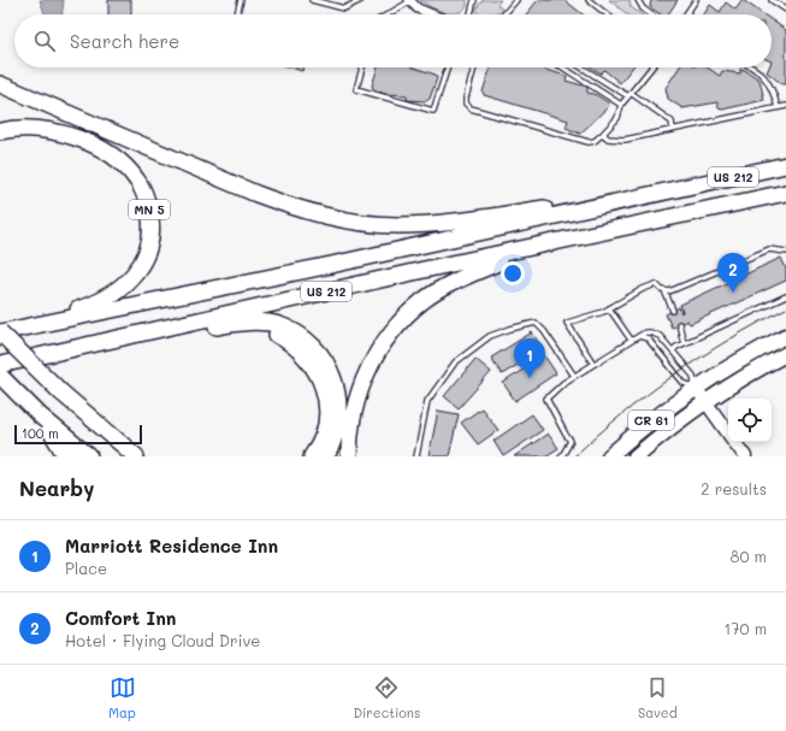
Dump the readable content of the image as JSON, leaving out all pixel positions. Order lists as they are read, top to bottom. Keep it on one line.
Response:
{"streets":{"highway":["US 212","MN 5"],"main road":["CR 61"]},"crossings":[["US 212","MN 5"]],"scale_bar":"100 m","page":{"search":"Search here","pins":["2","1"],"scale":"100 m","heading":["Nearby","2 results"],"list":[{"mark":"1","name":"Marriott Residence Inn","note":"Place","value":"80 m"},{"mark":"2","name":"Comfort Inn","note":"Hotel · Flying Cloud Drive","value":"170 m"}],"nav":["Map","Directions","Saved"]}}
